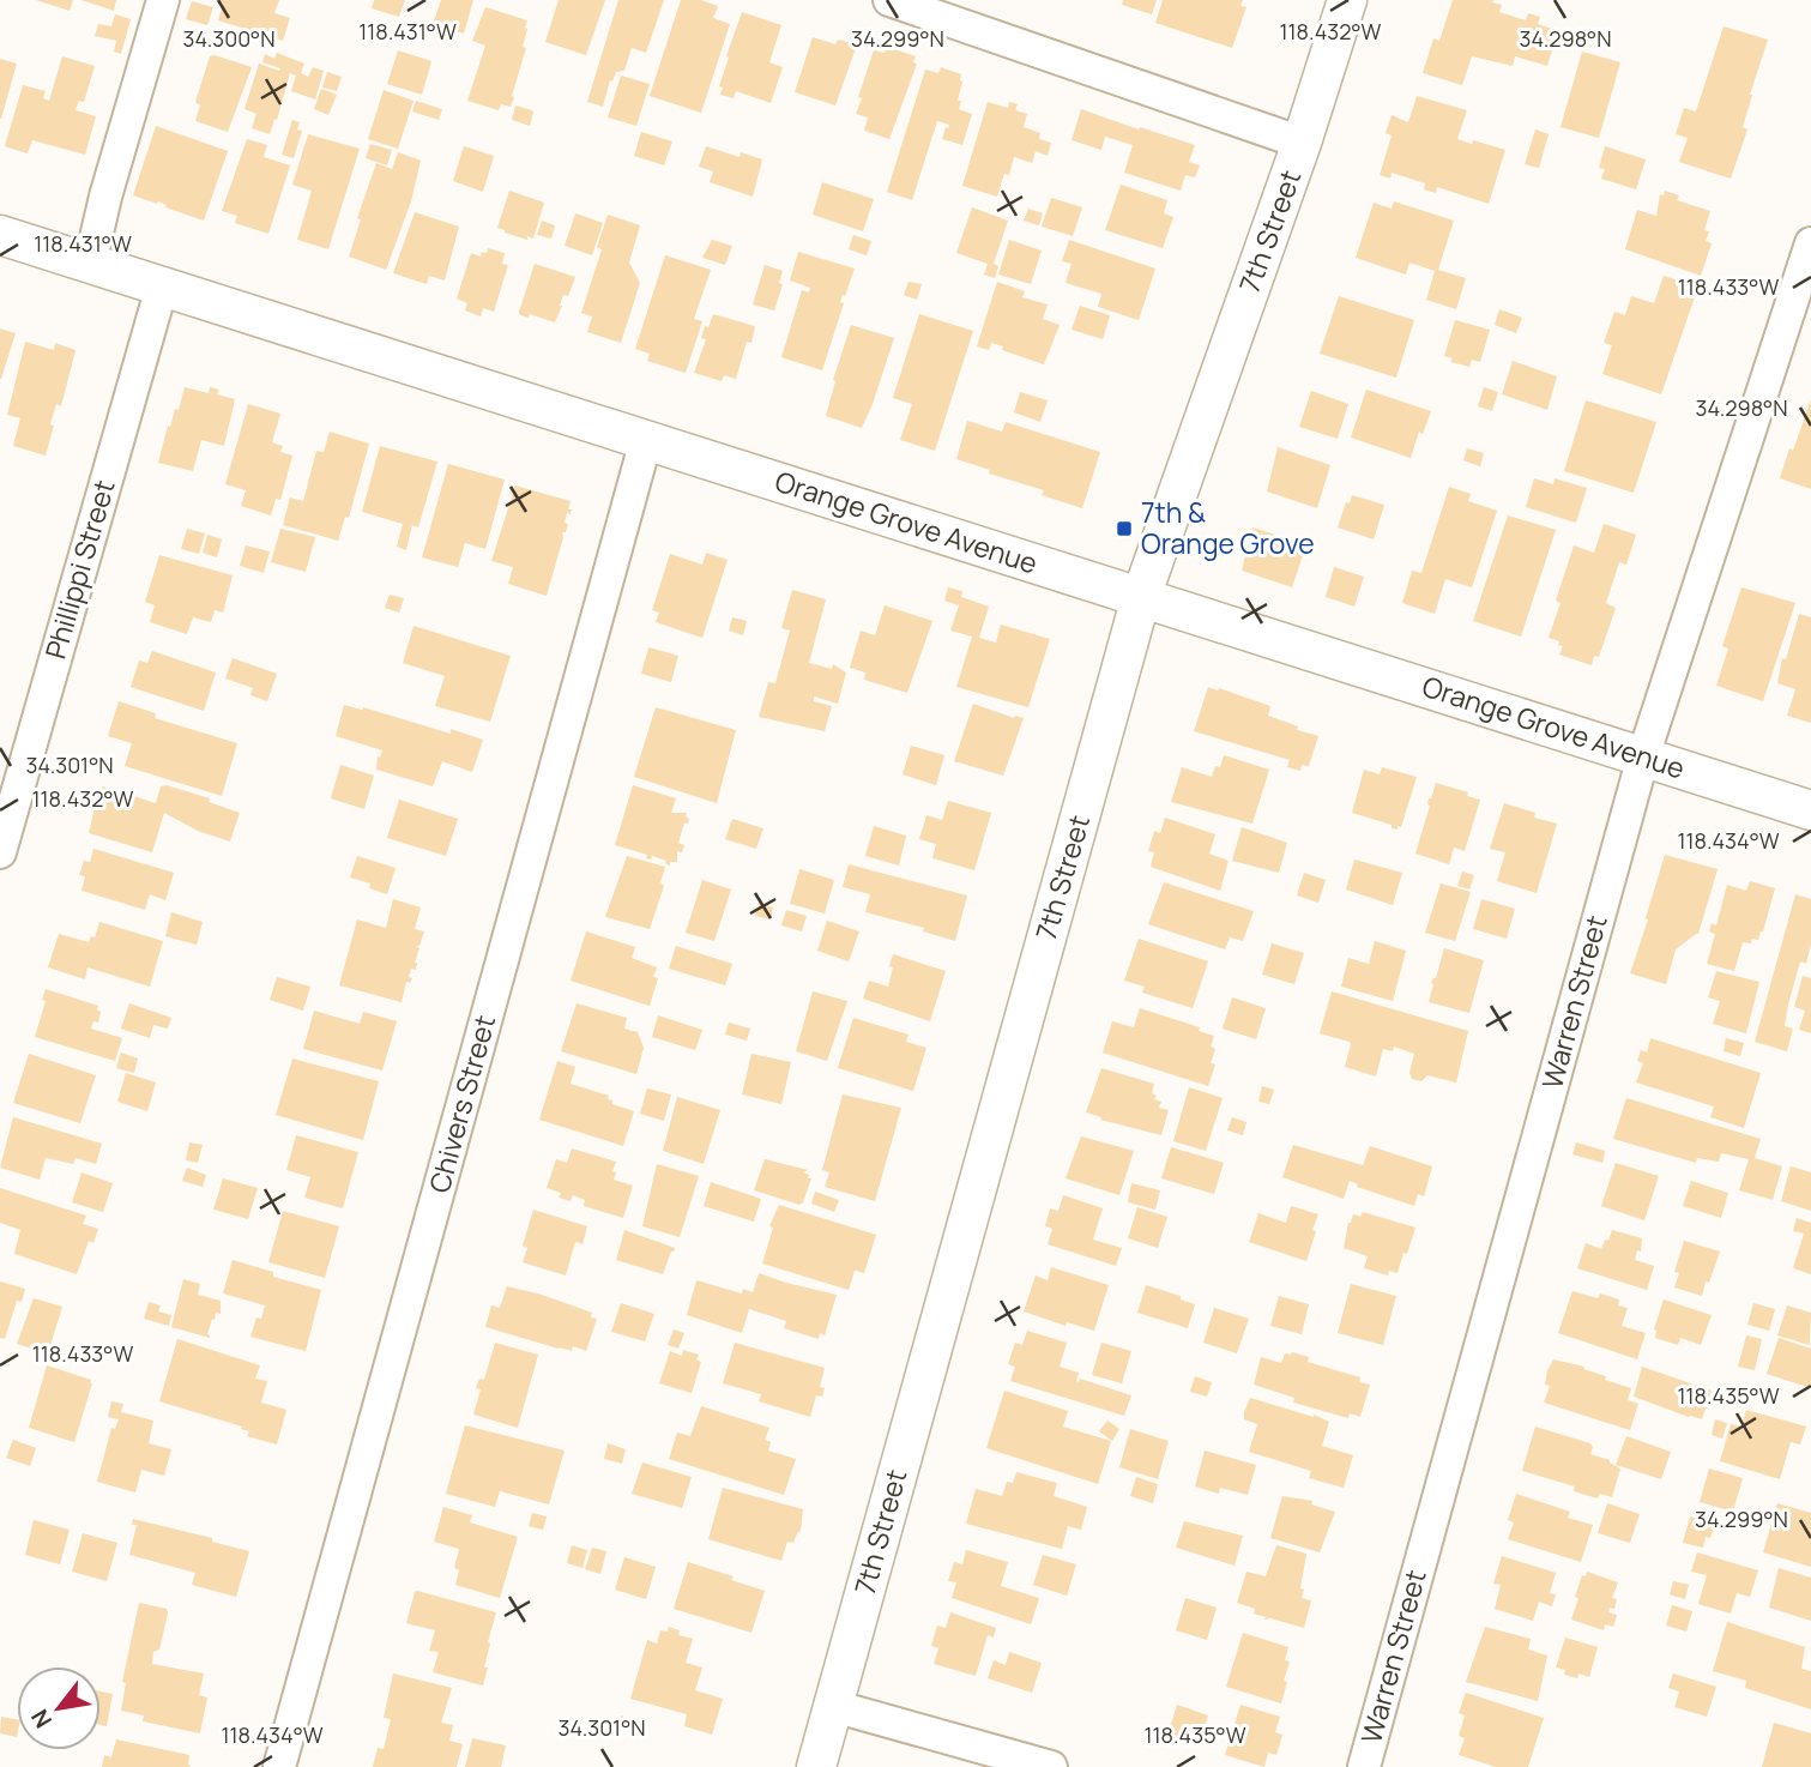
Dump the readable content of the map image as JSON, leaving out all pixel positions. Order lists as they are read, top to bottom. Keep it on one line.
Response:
{"streets":{"street":["7th Street","Orange Grove Avenue","Phillippi Street","Warren Street","Chivers Street"]},"crossings":[["7th Street","Orange Grove Avenue"],["Orange Grove Avenue","Phillippi Street"],["Orange Grove Avenue","Warren Street"],["Orange Grove Avenue","Chivers Street"]],"places":{"transit":["7th & Orange Grove"]},"north":"bottom left","coordinates":["118.431°W","118.432°W","34.300°N","34.299°N","34.298°N","118.433°W","34.301°N","118.434°W","118.435°W"]}
